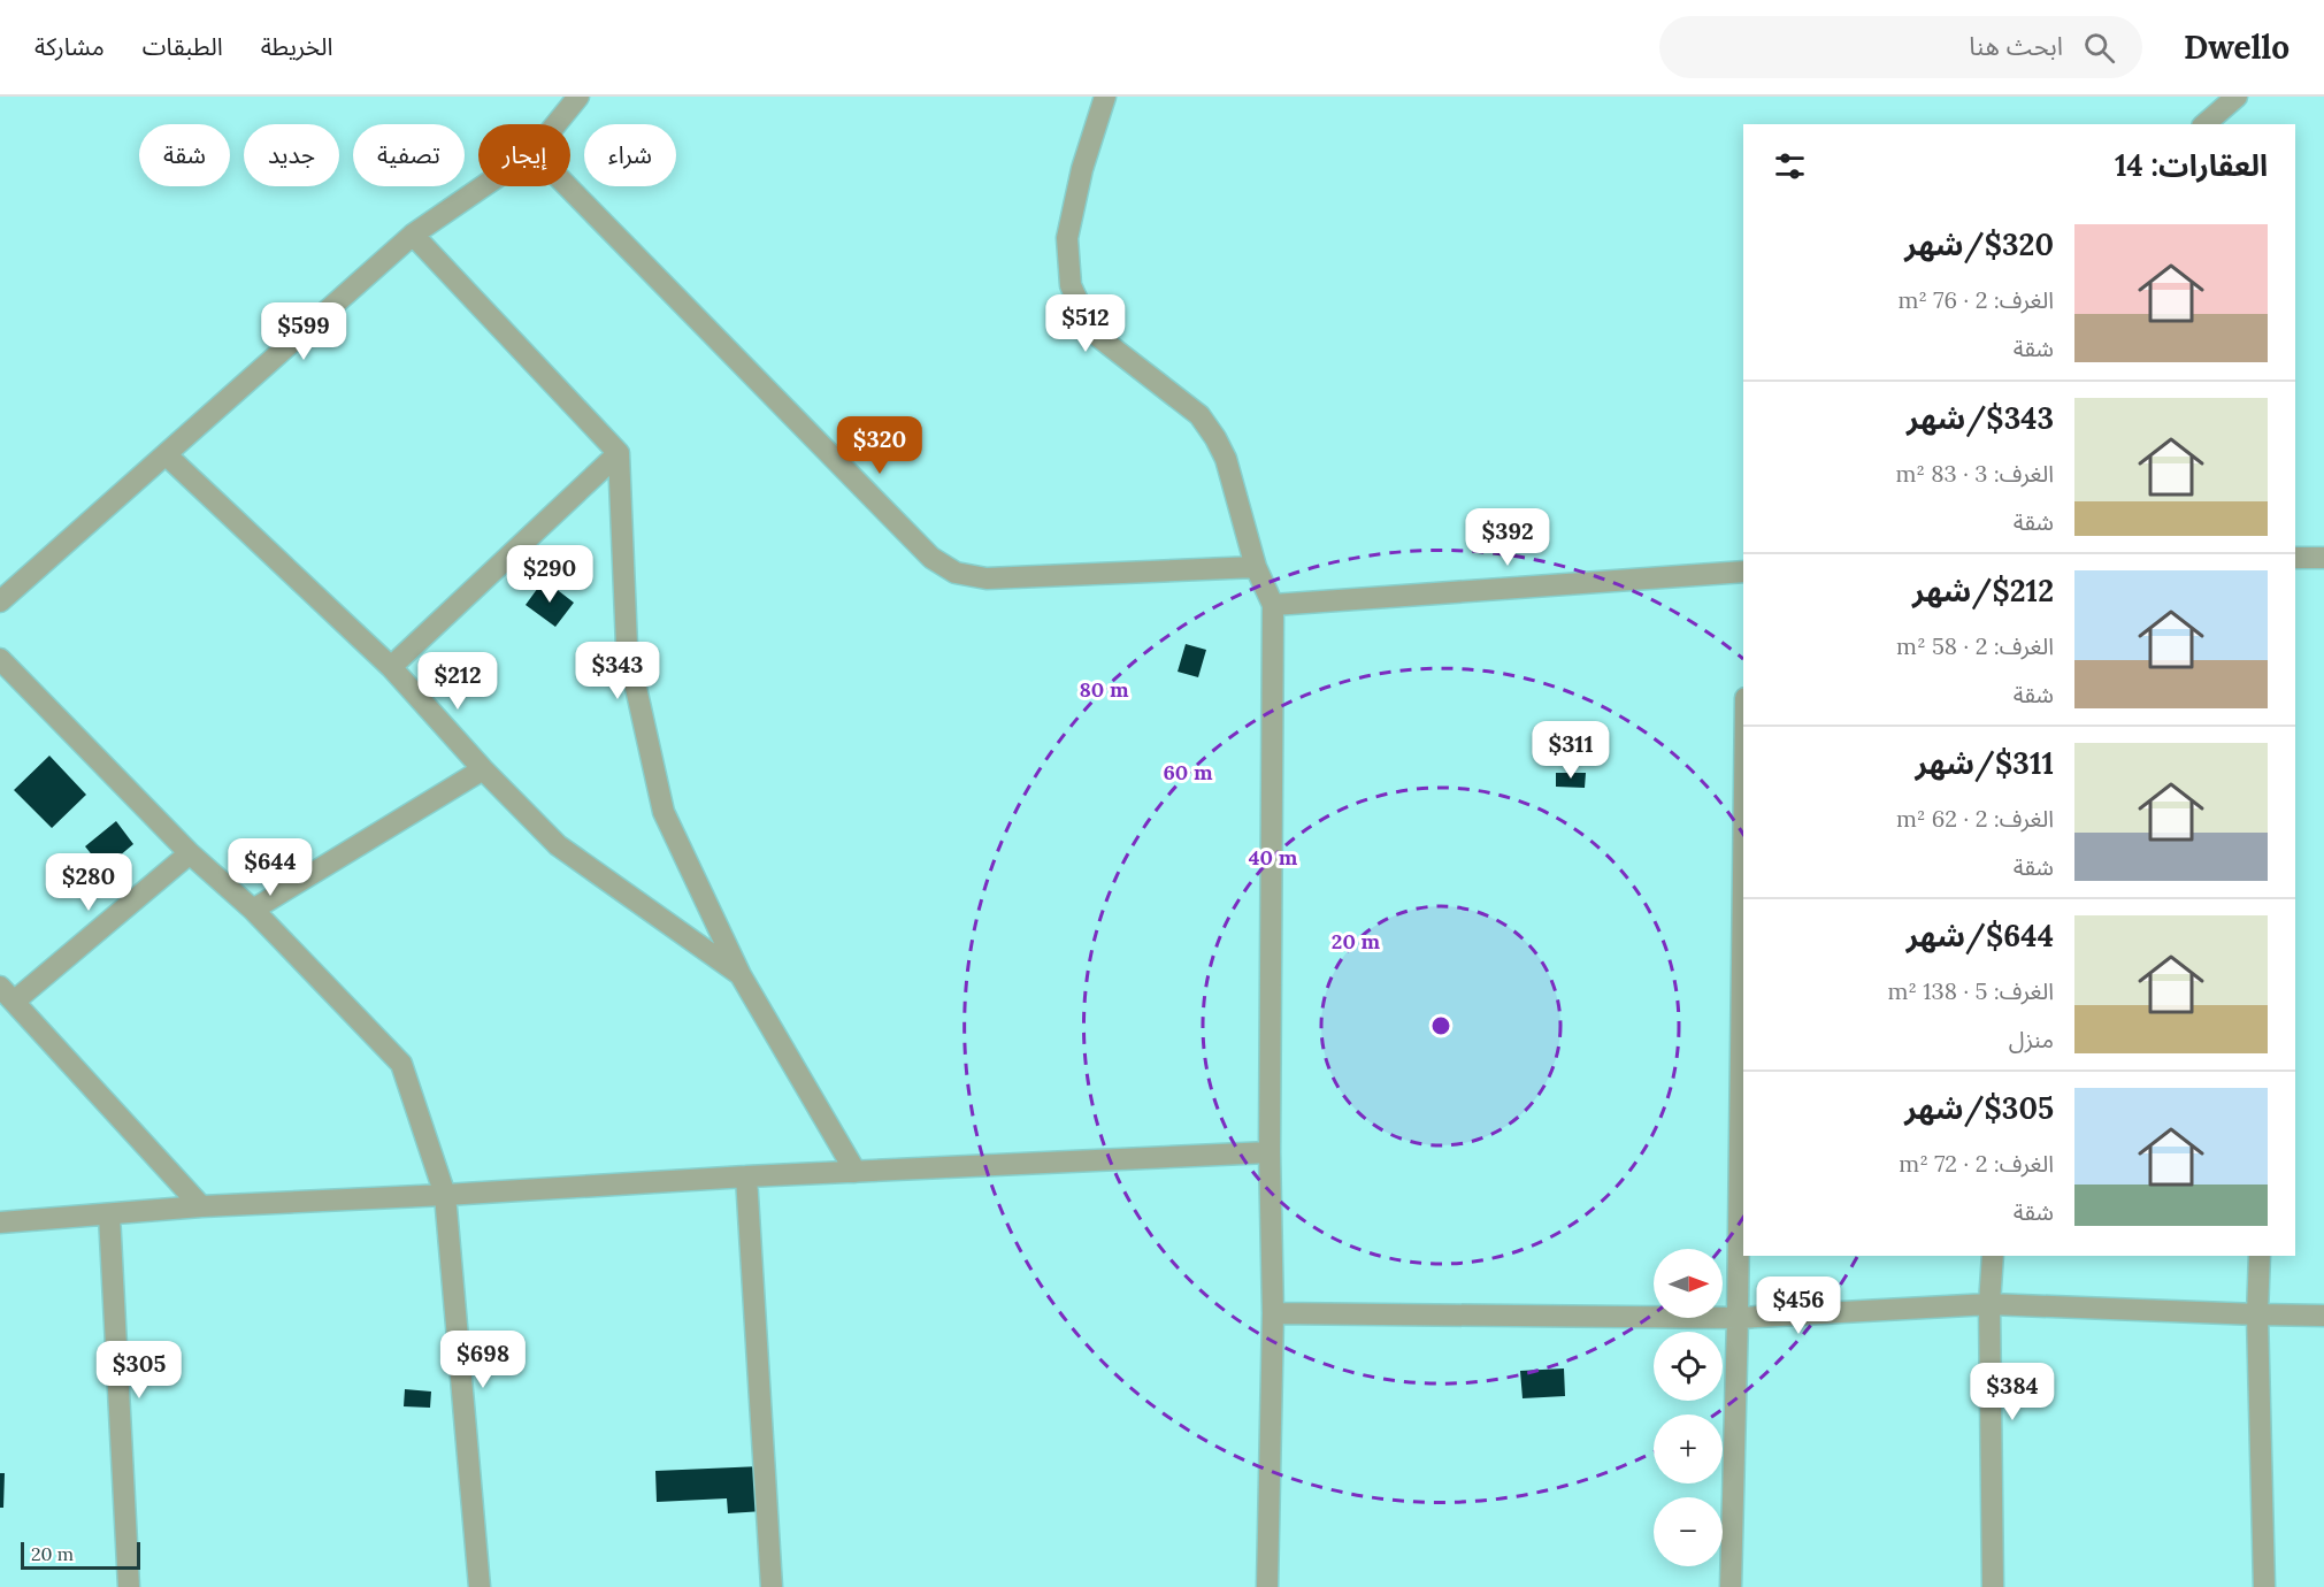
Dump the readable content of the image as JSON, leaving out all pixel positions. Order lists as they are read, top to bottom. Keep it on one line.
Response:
{"scale_bar":"20 m","north":"right","page":{"header":"Dwello","search":"ابحث هنا","nav":["الخريطة","الطبقات","مشاركة"],"chip":["شراء","إيجار","تصفية","جديد","شقة"],"heading":"العقارات: 14","list":[{"name":"$320/شهر","note":"الغرف: 2 · 76 m² · شقة"},{"name":"$343/شهر","note":"الغرف: 3 · 83 m² · شقة"},{"name":"$212/شهر","note":"الغرف: 2 · 58 m² · شقة"},{"name":"$311/شهر","note":"الغرف: 2 · 62 m² · شقة"},{"name":"$644/شهر","note":"الغرف: 5 · 138 m² · منزل"},{"name":"$305/شهر","note":"الغرف: 2 · 72 m² · شقة"}],"price":["$512","$599","$320","$392","$290","$343","$212","$311","$644","$280","$456","$698","$305","$384"],"map_buttons":["+","−"],"scale":"20 m"},"rings":["80 m","60 m","40 m","20 m"]}
